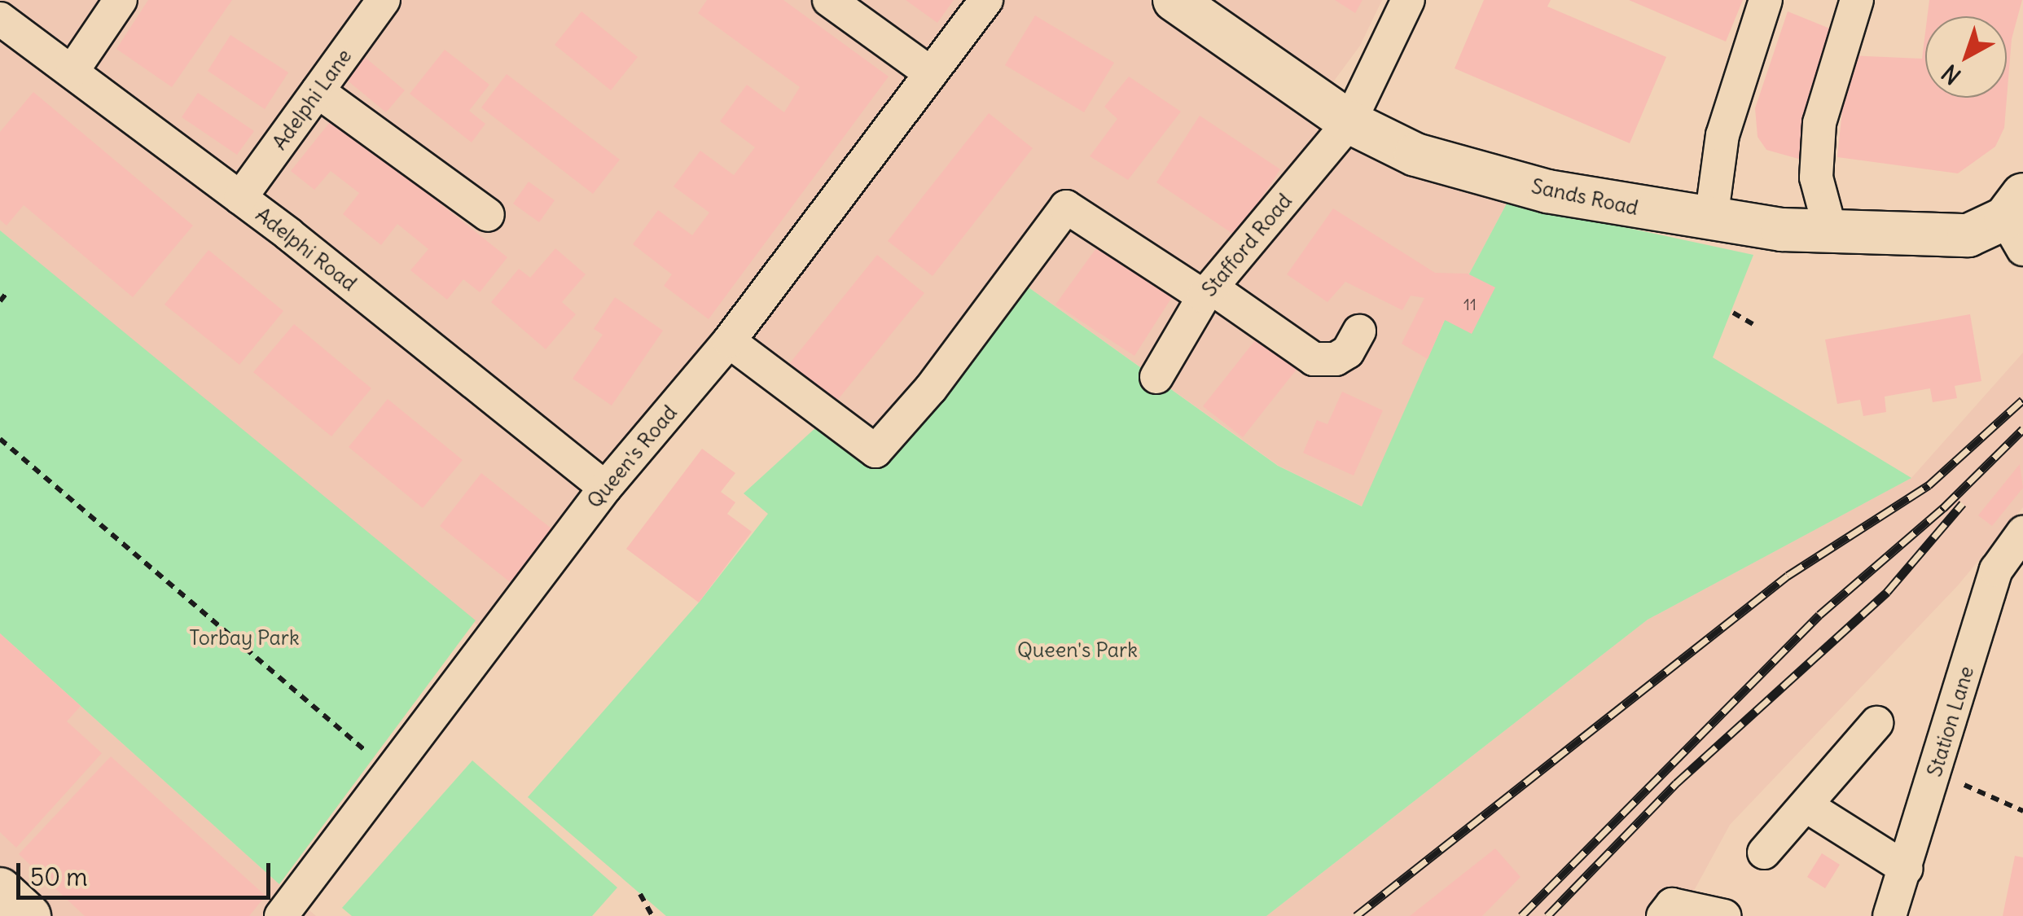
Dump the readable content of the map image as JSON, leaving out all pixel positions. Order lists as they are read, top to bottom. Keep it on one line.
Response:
{"streets":{"main road":["Sands Road"],"street":["Adelphi Lane","Stafford Road","Adelphi Road","Queen's Road","Station Lane"]},"crossings":[["Adelphi Lane","Adelphi Road"],["Sands Road","Stafford Road"],["Adelphi Road","Queen's Road"]],"parks":["Torbay Park","Queen's Park"],"house_numbers":["11"],"scale_bar":"50 m","north":"bottom left"}
